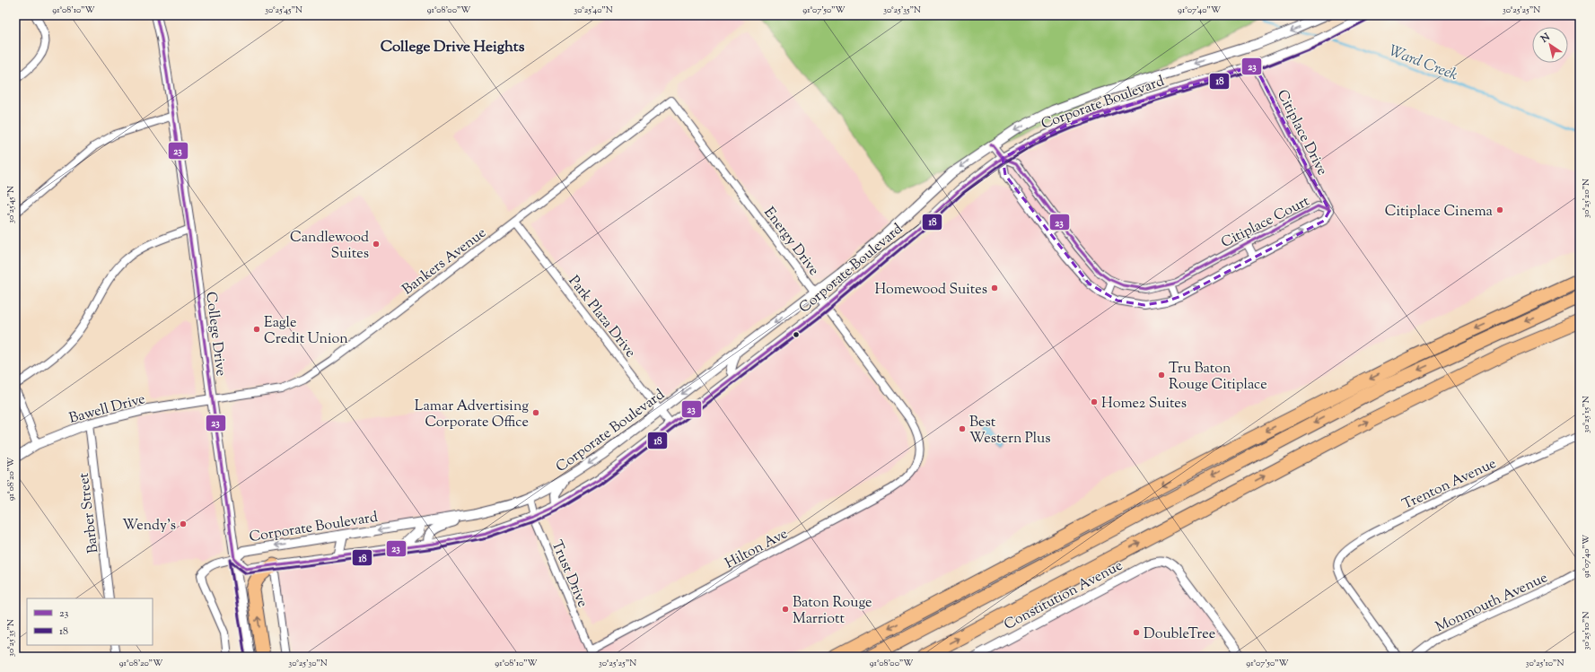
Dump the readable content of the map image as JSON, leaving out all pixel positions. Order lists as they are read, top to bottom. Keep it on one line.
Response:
{"streets":{"street":["Corporate Boulevard","Citiplace Drive","Citiplace Court","Energy Drive","Bankers Avenue","Park Plaza Drive","College Drive","Bawell Drive","Trenton Avenue","Barber Street","Hilton Ave","Trust Drive","Constitution Avenue","Monmouth Avenue"]},"crossings":[["Corporate Boulevard","Citiplace Drive"],["Corporate Boulevard","Citiplace Court"],["Corporate Boulevard","Energy Drive"],["Corporate Boulevard","Park Plaza Drive"],["Corporate Boulevard","College Drive"],["Corporate Boulevard","Trust Drive"],["Citiplace Drive","Citiplace Court"],["Energy Drive","Bankers Avenue"],["Energy Drive","Hilton Ave"],["Bankers Avenue","Park Plaza Drive"],["Bankers Avenue","College Drive"],["Bankers Avenue","Bawell Drive"],["College Drive","Bawell Drive"],["Bawell Drive","Barber Street"],["Hilton Ave","Trust Drive"]],"districts":["College Drive Heights"],"water":["Ward Creek"],"places":["Citiplace Cinema","Candlewood Suites","Homewood Suites","Eagle Credit Union","Tru Baton Rouge Citiplace","Home2 Suites","Lamar Advertising Corporate Office","Best Western Plus","Wendy's","Baton Rouge Marriott","DoubleTree"],"lines":["transit line 23","transit line 18"],"legend":["23","18"],"north":"top left","coordinates":["91°08'10\"W","30°25'45\"N","91°08'00\"W","30°25'40\"N","91°07'50\"W","30°25'35\"N","91°07'40\"W","30°25'25\"N","30°25'20\"N","30°25'15\"N","91°08'20\"W","30°25'10\"N","30°25'30\"N"]}
